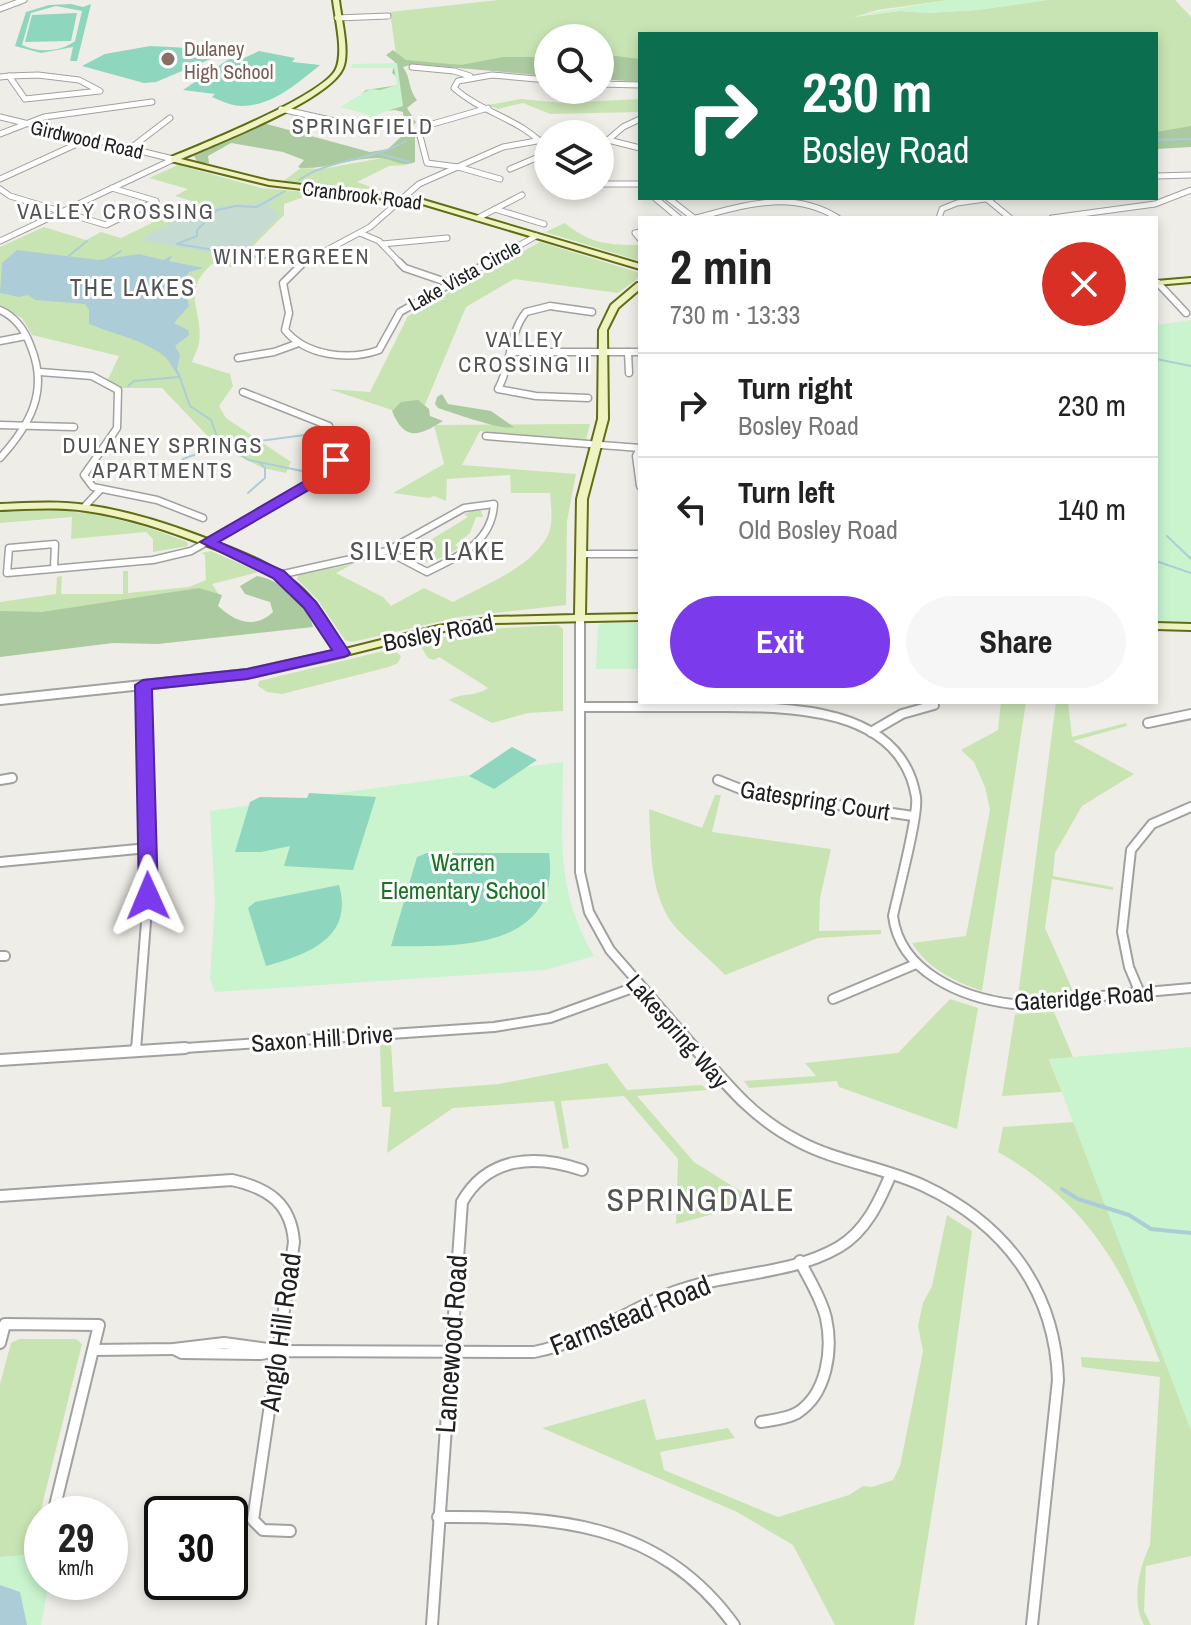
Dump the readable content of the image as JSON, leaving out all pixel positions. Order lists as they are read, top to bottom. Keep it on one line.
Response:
{"streets":{"street":["Girdwood Road","Cranbrook Road","Lake Vista Circle","Bosley Road","Gatespring Court","Gateridge Road","Lakespring Way","Saxon Hill Drive","Farmstead Road","Anglo Hill Road","Lancewood Road"]},"crossings":[["Girdwood Road","Cranbrook Road"],["Cranbrook Road","Lake Vista Circle"],["Bosley Road","Lakespring Way"],["Gatespring Court","Gateridge Road"],["Gateridge Road","Lakespring Way"],["Lakespring Way","Saxon Hill Drive"],["Lakespring Way","Farmstead Road"],["Farmstead Road","Anglo Hill Road"],["Farmstead Road","Lancewood Road"]],"districts":["SPRINGFIELD","VALLEY CROSSING","WINTERGREEN","THE LAKES","VALLEY CROSSING II","DULANEY SPRINGS APARTMENTS","SILVER LAKE","SPRINGDALE"],"parks":["Warren Elementary School"],"places":["Dulaney High School"],"page":{"turn":["230 m","Bosley Road"],"heading":["2 min","730 m · 13:33"],"list":[{"name":"Turn right","note":"Bosley Road","value":"230 m"},{"name":"Turn left","note":"Old Bosley Road","value":"140 m"}],"buttons":["Exit","Share"],"speed":"29 km/h","limit":"30"}}
